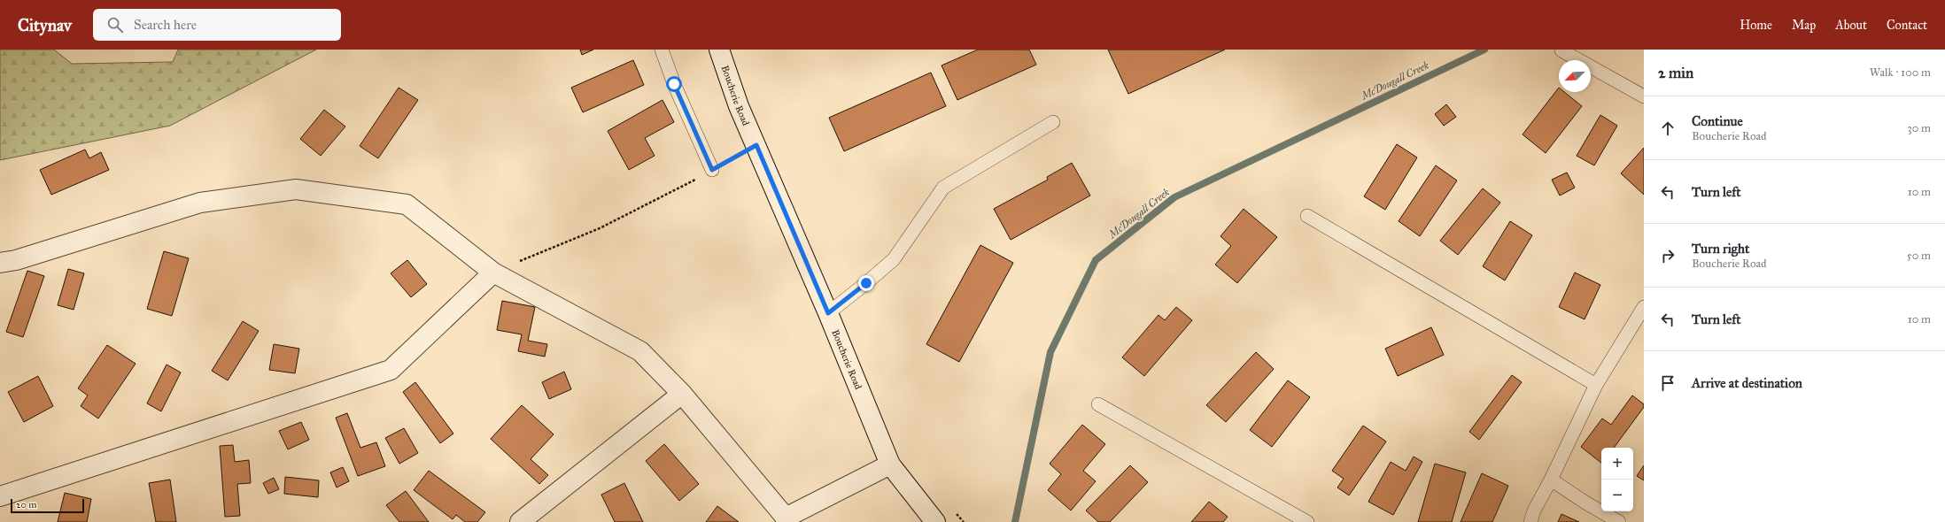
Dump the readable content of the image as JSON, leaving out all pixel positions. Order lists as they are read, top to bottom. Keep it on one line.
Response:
{"streets":{"street":["Boucherie Road"]},"water":["McDougall Creek"],"scale_bar":"20 m","north":"bottom left","page":{"header":"Citynav","search":"Search here","nav":["Home","Map","About","Contact"],"heading":["2 min","Walk · 100 m"],"list":[["Continue","Boucherie Road","30 m"],["Turn left","10 m"],["Turn right","Boucherie Road","50 m"],["Turn left","10 m"],"Arrive at destination"],"map_buttons":["+","−"],"scale":"20 m"}}
